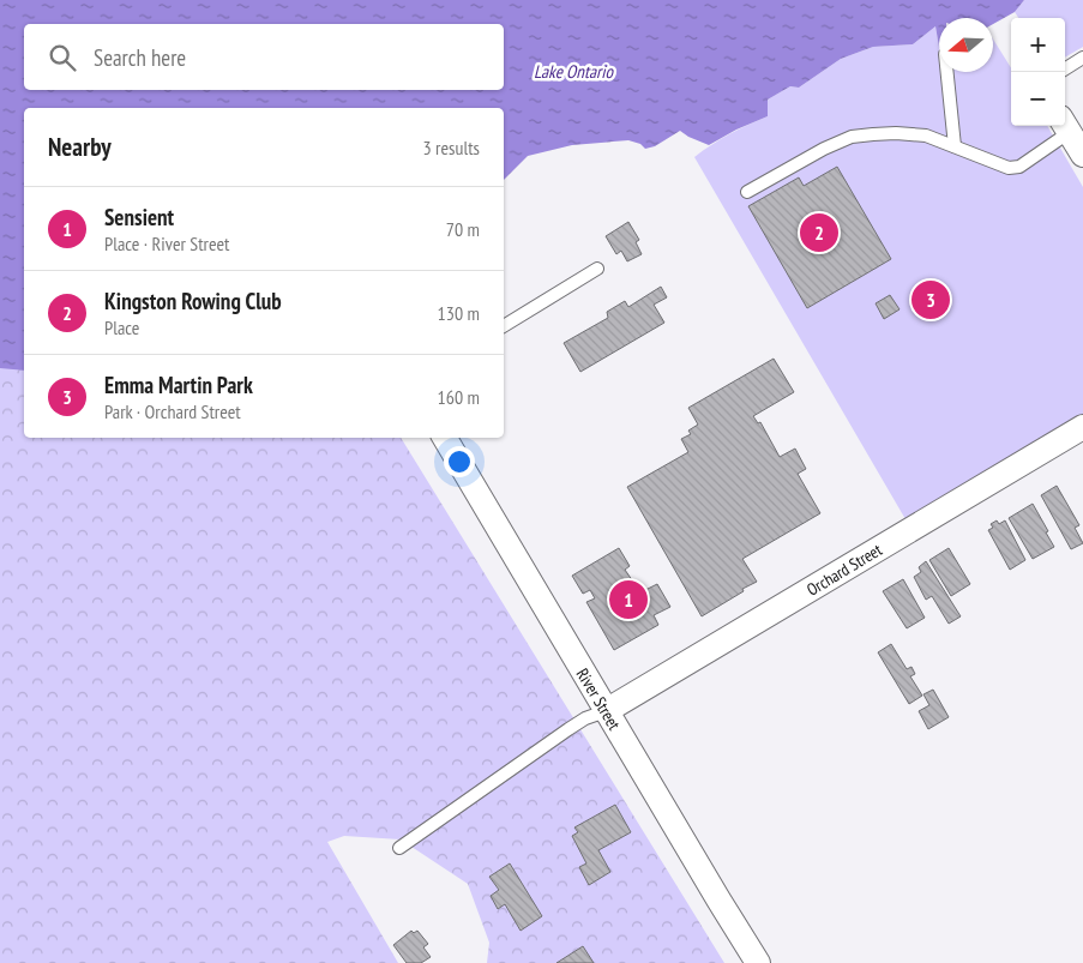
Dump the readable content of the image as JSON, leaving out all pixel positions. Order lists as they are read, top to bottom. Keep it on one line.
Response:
{"streets":{"street":["Orchard Street","River Street"]},"crossings":[["Orchard Street","River Street"]],"water":["Lake Ontario"],"north":"left","page":{"map_buttons":["+","−"],"search":"Search here","heading":["Nearby","3 results"],"list":[{"mark":"1","name":"Sensient","note":"Place · River Street","value":"70 m"},{"mark":"2","name":"Kingston Rowing Club","note":"Place","value":"130 m"},{"mark":"3","name":"Emma Martin Park","note":"Park · Orchard Street","value":"160 m"}],"pins":["2","3","1"]}}
